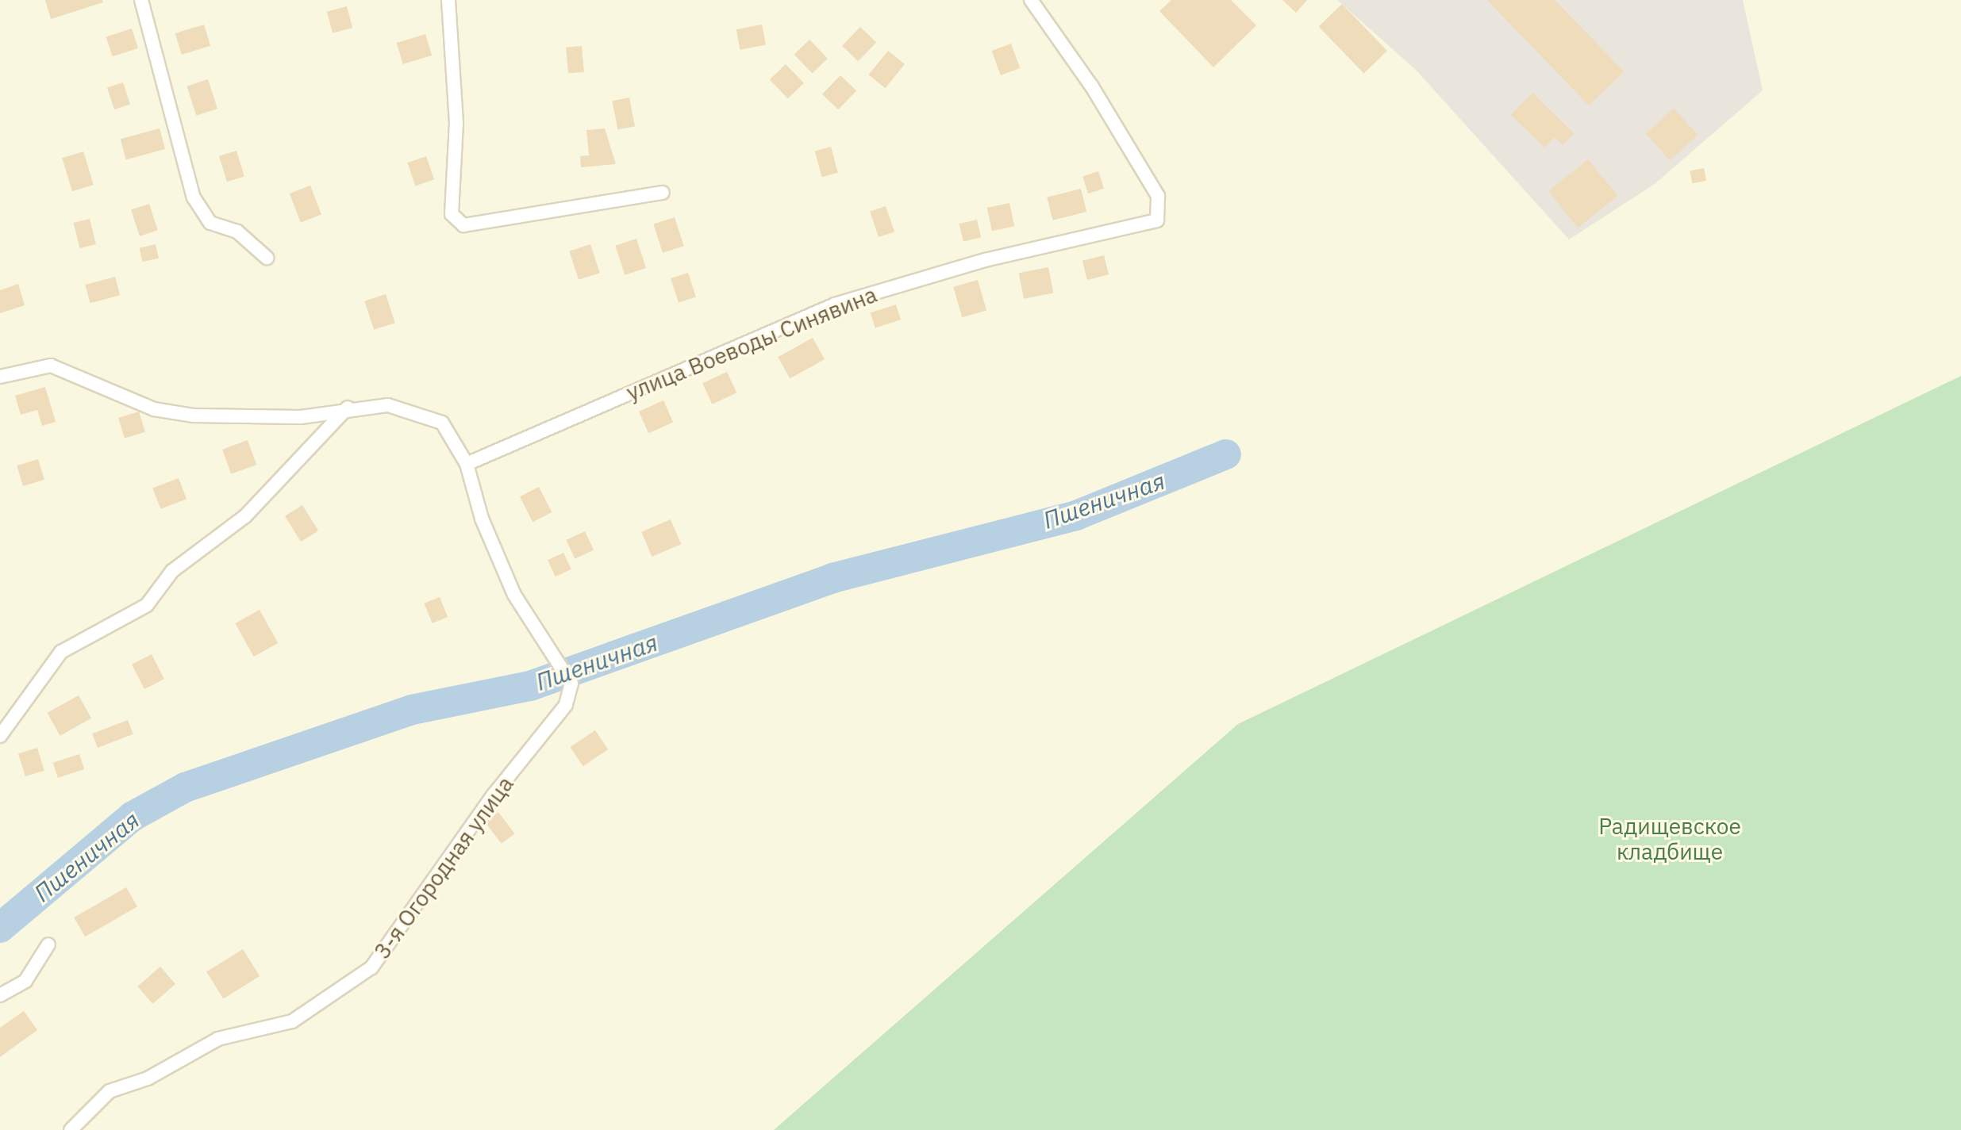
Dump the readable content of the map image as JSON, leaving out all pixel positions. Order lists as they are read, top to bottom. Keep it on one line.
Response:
{"streets":{"street":["улица Воеводы Синявина","3-я Огородная улица"]},"crossings":[["улица Воеводы Синявина","3-я Огородная улица"]],"water":["Пшеничная"],"parks":["Радищевское кладбище"]}
